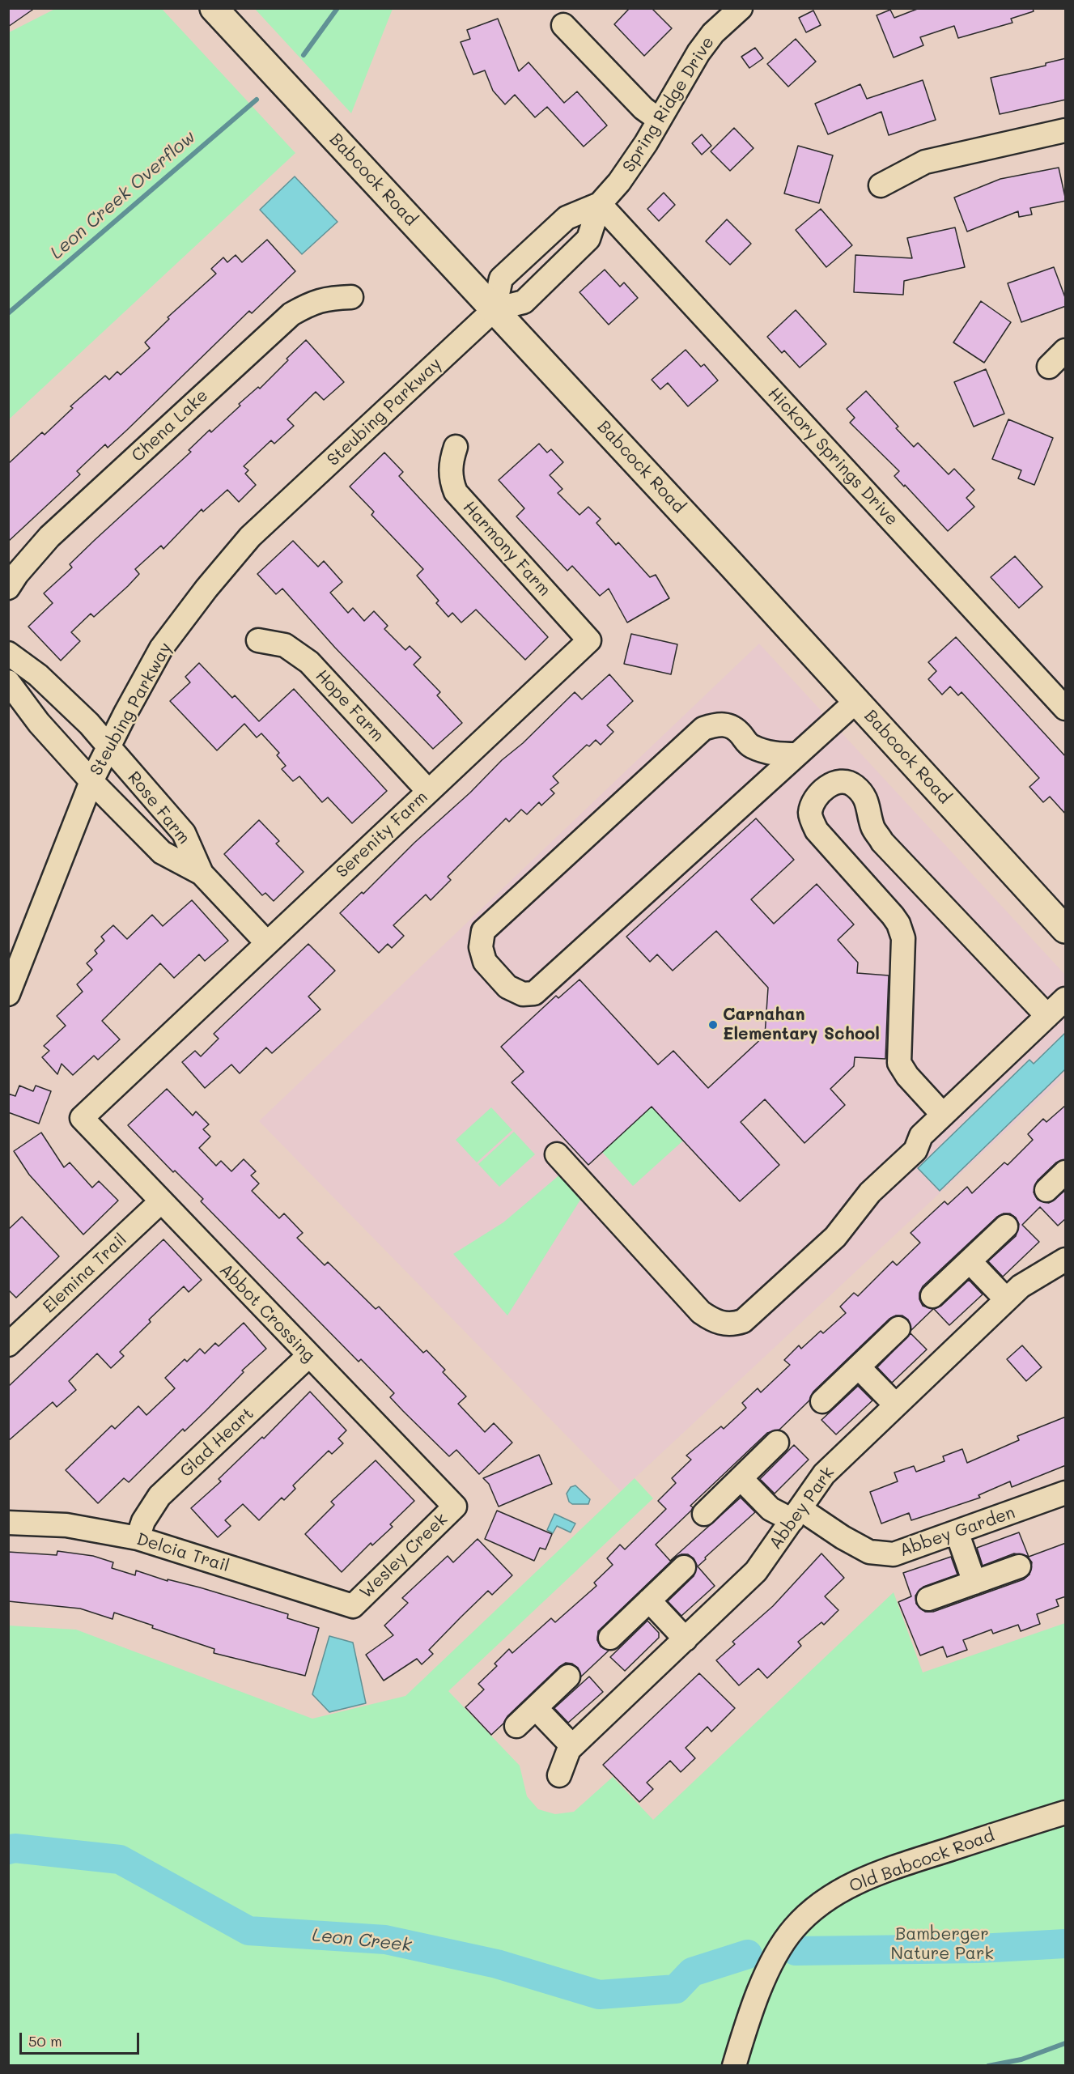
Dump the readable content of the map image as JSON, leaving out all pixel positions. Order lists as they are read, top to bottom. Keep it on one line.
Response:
{"streets":{"main road":["Babcock Road"],"street":["Spring Ridge Drive","Steubing Parkway","Chena Lake","Hickory Springs Drive","Harmony Farm","Hope Farm","Rose Farm","Serenity Farm","Elemina Trail","Abbot Crossing","Glad Heart","Abbey Park","Abbey Garden","Delcia Trail","Wesley Creek","Old Babcock Road"]},"crossings":[["Spring Ridge Drive","Babcock Road"],["Spring Ridge Drive","Steubing Parkway"],["Spring Ridge Drive","Hickory Springs Drive"],["Babcock Road","Steubing Parkway"],["Steubing Parkway","Rose Farm"],["Harmony Farm","Serenity Farm"],["Hope Farm","Serenity Farm"],["Rose Farm","Serenity Farm"],["Serenity Farm","Abbot Crossing"],["Elemina Trail","Abbot Crossing"],["Abbot Crossing","Glad Heart"],["Abbot Crossing","Wesley Creek"],["Glad Heart","Delcia Trail"],["Abbey Park","Abbey Garden"],["Delcia Trail","Wesley Creek"]],"water":["Leon Creek Overflow","Leon Creek"],"parks":["Bamberger Nature Park"],"places":["Carnahan Elementary School"],"scale_bar":"50 m"}
